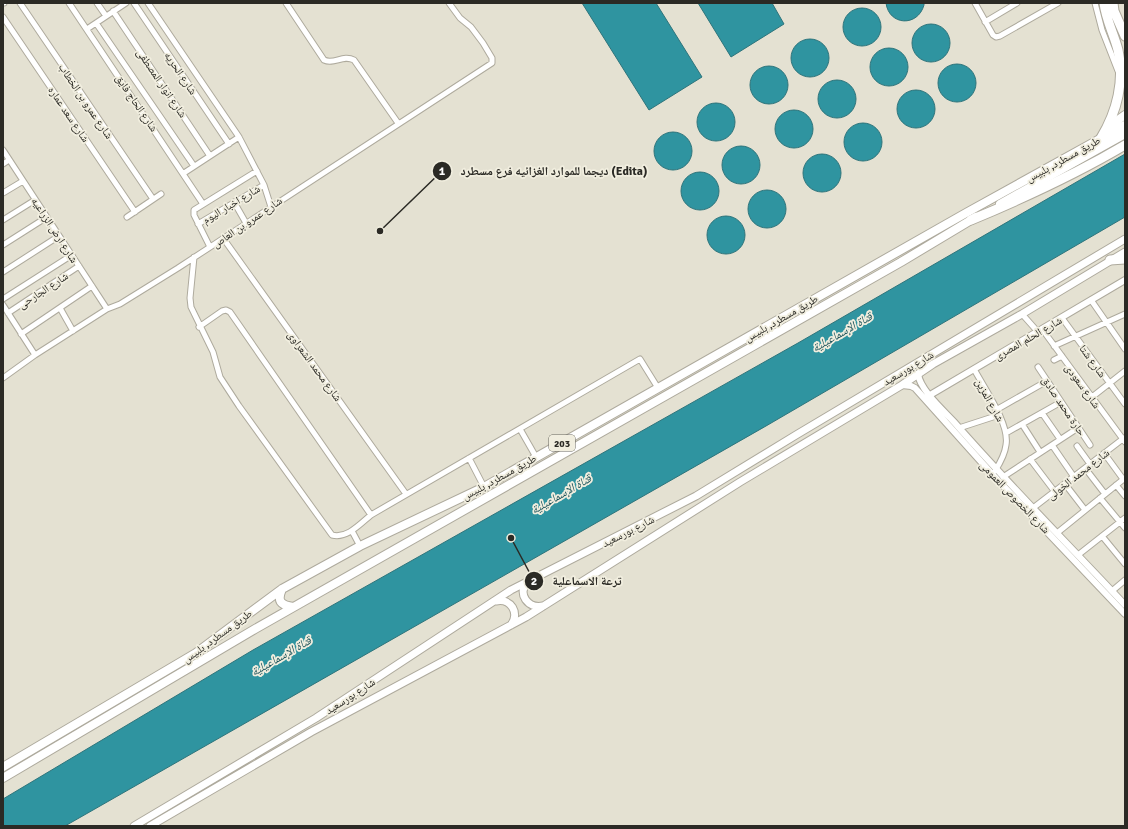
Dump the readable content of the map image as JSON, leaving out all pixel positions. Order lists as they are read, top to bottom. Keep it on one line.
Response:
{"streets":{"main road":["طريق مسطرد, بلبيس","شارع بورسعيد","203"],"street":["شارع الحريه","شارع انوار المصطفى","شارع عمرو بن الخطاب","شارع الحاج فايق","شارع سعد عماره","شارع اخبار اليوم","شارع عمرو بن العاص","شارع ارض الزراعيه","شارع الجارحى","شارع الحلم المصرى","شارع شتا","شارع محمد الشعراوى","شارع سعودى","شارع المزين","حارة محمد صادق","شارع محمد الخولى","شارع الخصوص العمومى"]},"crossings":[["شارع عمرو بن العاص","شارع ارض الزراعيه"],["شارع عمرو بن العاص","شارع محمد الشعراوى"],["شارع ارض الزراعيه","شارع الجارحى"],["شارع الحلم المصرى","شارع شتا"],["شارع الحلم المصرى","شارع سعودى"],["شارع الحلم المصرى","شارع المزين"],["شارع الحلم المصرى","شارع الخصوص العمومى"],["شارع بورسعيد","شارع سعودى"],["شارع بورسعيد","شارع الخصوص العمومى"],["شارع سعودى","شارع محمد الخولى"],["شارع المزين","شارع الخصوص العمومى"],["شارع محمد الخولى","شارع الخصوص العمومى"]],"water":["قناة الإسماعيلية"],"places":["ديجما للموارد الغزائيه فرع مسطرد (Edita)","ترعة الاسماعلية"]}
